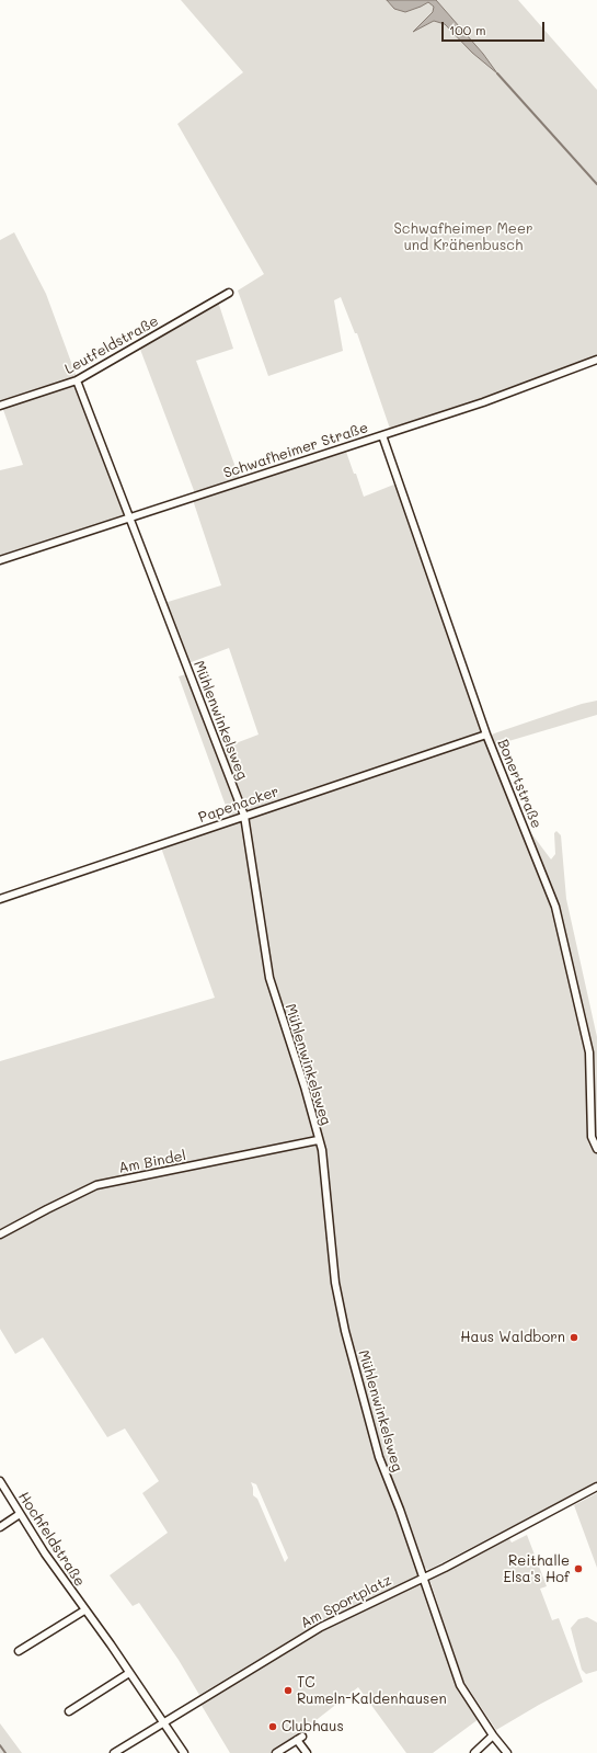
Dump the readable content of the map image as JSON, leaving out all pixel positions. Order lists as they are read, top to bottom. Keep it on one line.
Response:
{"streets":{"street":["Leutfeldstraße","Schwafheimer Straße","Mühlenwinkelsweg","Bonertstraße","Papenacker","Am Bindel","Hochfeldstraße","Am Sportplatz"]},"crossings":[["Leutfeldstraße","Mühlenwinkelsweg"],["Schwafheimer Straße","Mühlenwinkelsweg"],["Schwafheimer Straße","Bonertstraße"],["Mühlenwinkelsweg","Papenacker"],["Mühlenwinkelsweg","Am Bindel"],["Mühlenwinkelsweg","Am Sportplatz"],["Bonertstraße","Papenacker"],["Hochfeldstraße","Am Sportplatz"]],"parks":["Schwafheimer Meer und Krähenbusch"],"places":["Haus Waldborn","Reithalle Elsa's Hof","TC Rumeln-Kaldenhausen","Clubhaus"],"scale_bar":"100 m"}
